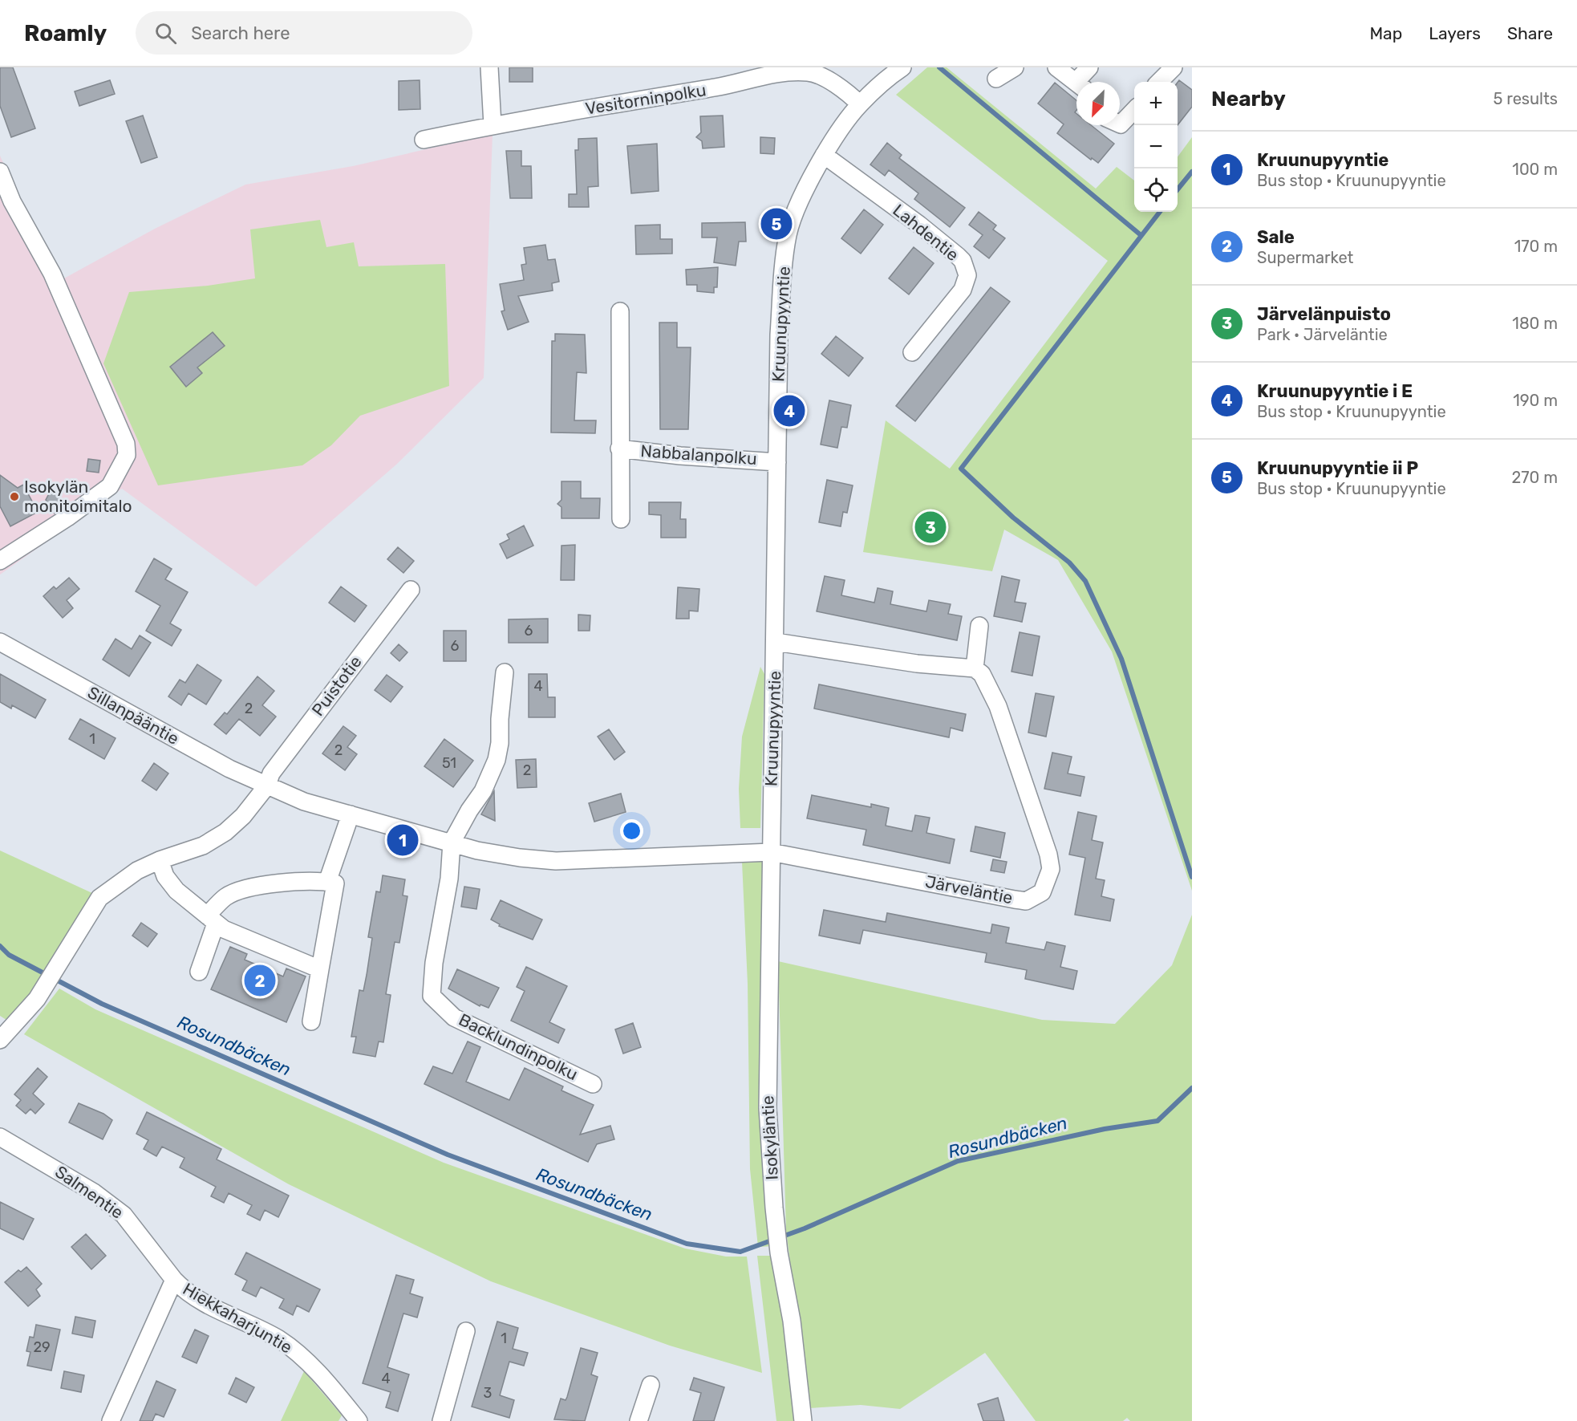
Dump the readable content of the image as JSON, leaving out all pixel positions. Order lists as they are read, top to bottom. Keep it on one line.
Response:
{"streets":{"street":["Vesitorninpolku","Lahdentie","Kruunupyyntie","Nabbalanpolku","Puistotie","Sillanpääntie","Järveläntie","Backlundinpolku","Isokyläntie","Salmentie","Hiekkaharjuntie"]},"crossings":[["Vesitorninpolku","Kruunupyyntie"],["Lahdentie","Kruunupyyntie"],["Kruunupyyntie","Nabbalanpolku"],["Kruunupyyntie","Järveläntie"],["Kruunupyyntie","Isokyläntie"],["Puistotie","Sillanpääntie"],["Järveläntie","Isokyläntie"],["Salmentie","Hiekkaharjuntie"]],"water":["Rosundbäcken"],"places":["Isokylän monitoimitalo"],"house_numbers":["6","6","4","2","1","2","51","2","1","29","4","3"],"north":"bottom left","page":{"header":"Roamly","search":"Search here","nav":["Map","Layers","Share"],"heading":["Nearby","5 results"],"map_buttons":["+","−"],"list":[{"mark":"1","name":"Kruunupyyntie","note":"Bus stop · Kruunupyyntie","value":"100 m"},{"mark":"2","name":"Sale","note":"Supermarket","value":"170 m"},{"mark":"3","name":"Järvelänpuisto","note":"Park · Järveläntie","value":"180 m"},{"mark":"4","name":"Kruunupyyntie i E","note":"Bus stop · Kruunupyyntie","value":"190 m"},{"mark":"5","name":"Kruunupyyntie ii P","note":"Bus stop · Kruunupyyntie","value":"270 m"}],"pins":["5","4","3","1","2"]}}
